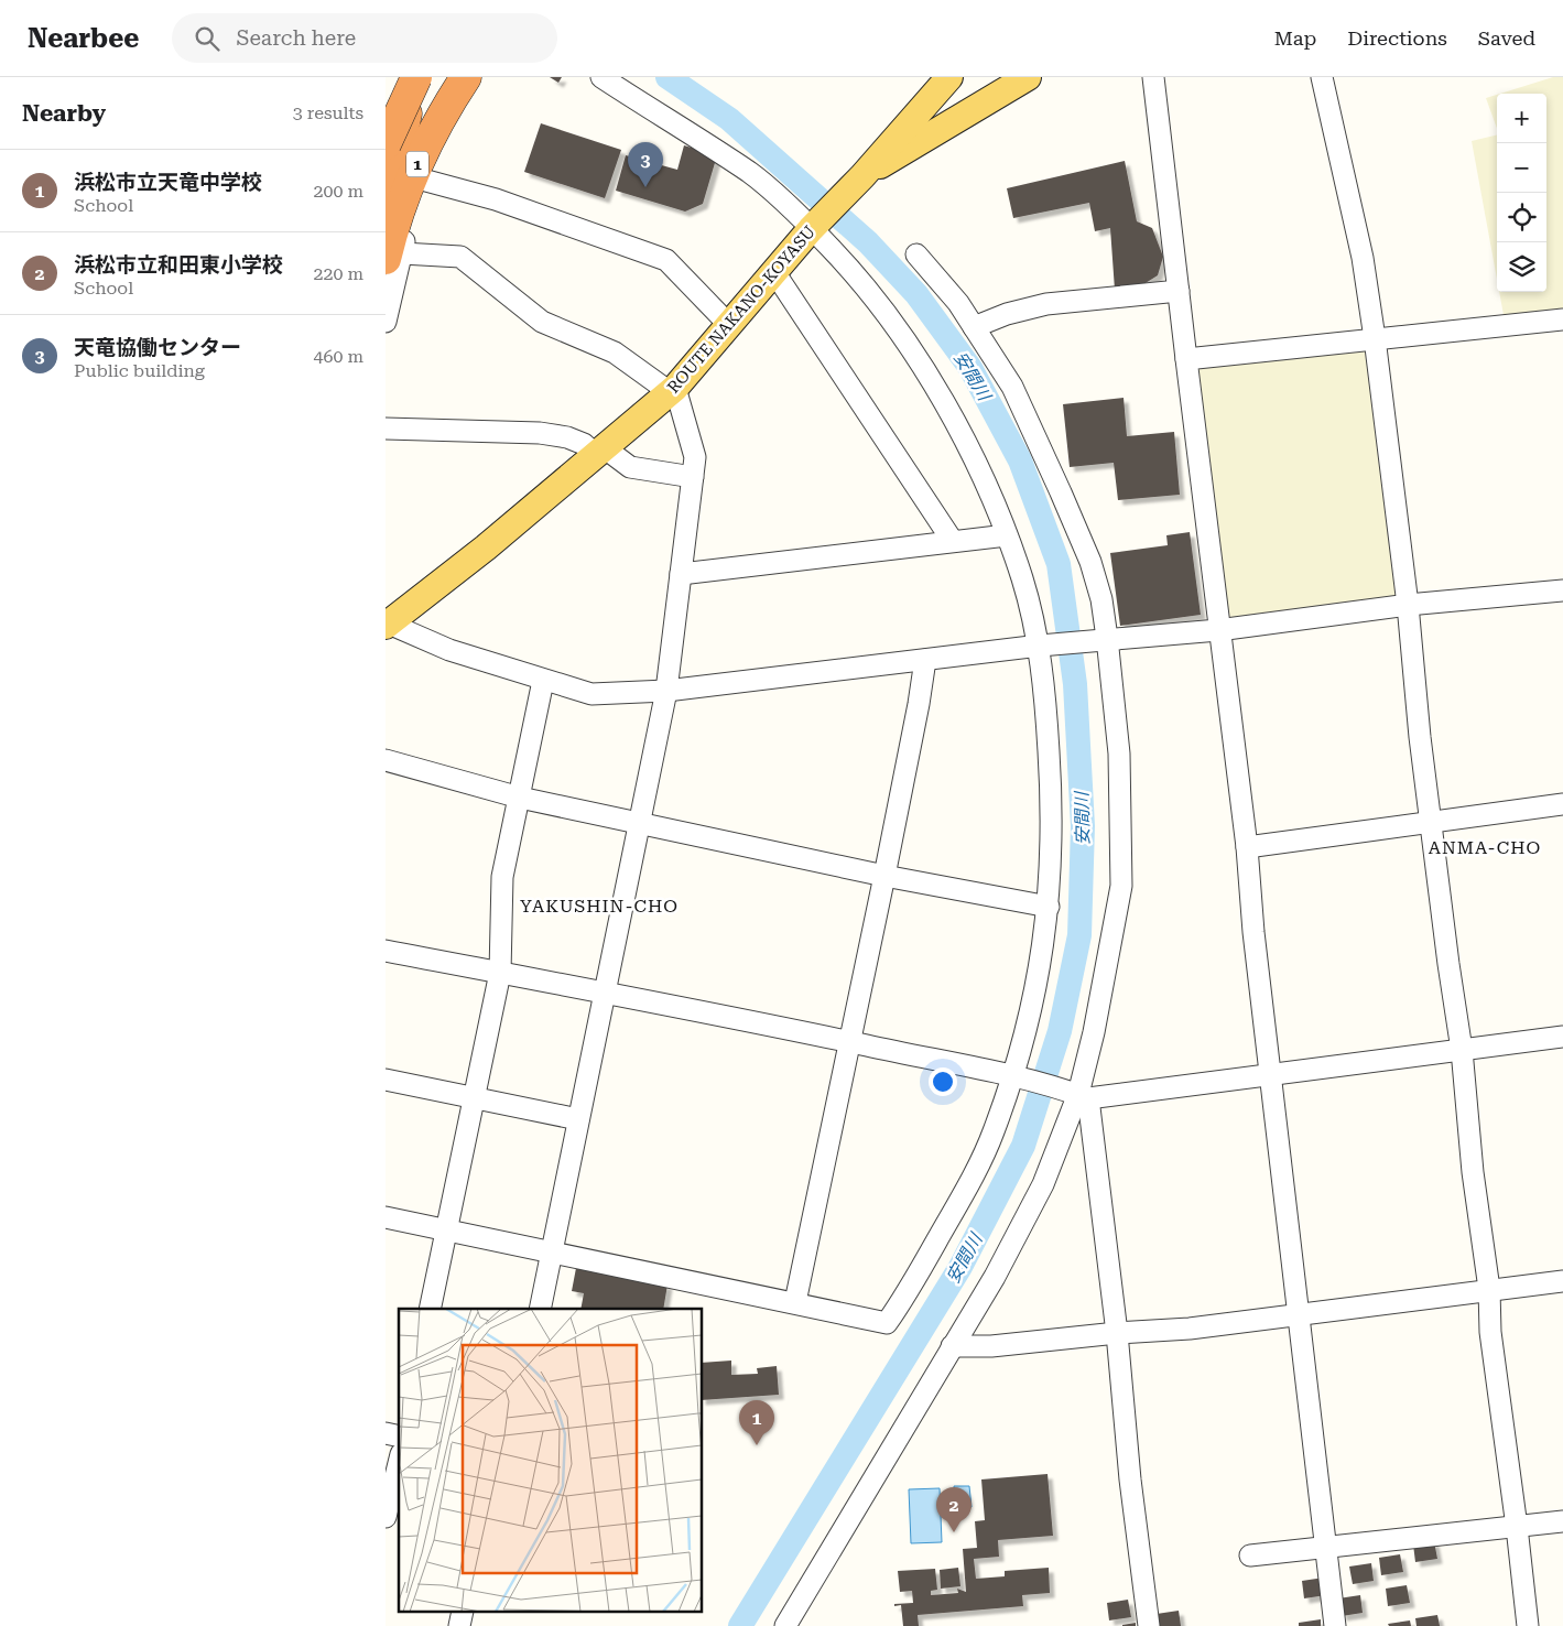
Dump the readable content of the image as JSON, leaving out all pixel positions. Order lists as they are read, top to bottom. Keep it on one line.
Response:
{"streets":{"highway":["1"],"main road":["ROUTE NAKANO-KOYASU"]},"districts":["ANMA-CHO","YAKUSHIN-CHO"],"water":["安間川"],"page":{"header":"Nearbee","search":"Search here","nav":["Map","Directions","Saved"],"heading":["Nearby","3 results"],"map_buttons":["+","−"],"pins":["3","1","2"],"list":[{"mark":"1","name":"浜松市立天竜中学校","note":"School","value":"200 m"},{"mark":"2","name":"浜松市立和田東小学校","note":"School","value":"220 m"},{"mark":"3","name":"天竜協働センター","note":"Public building","value":"460 m"}]}}
